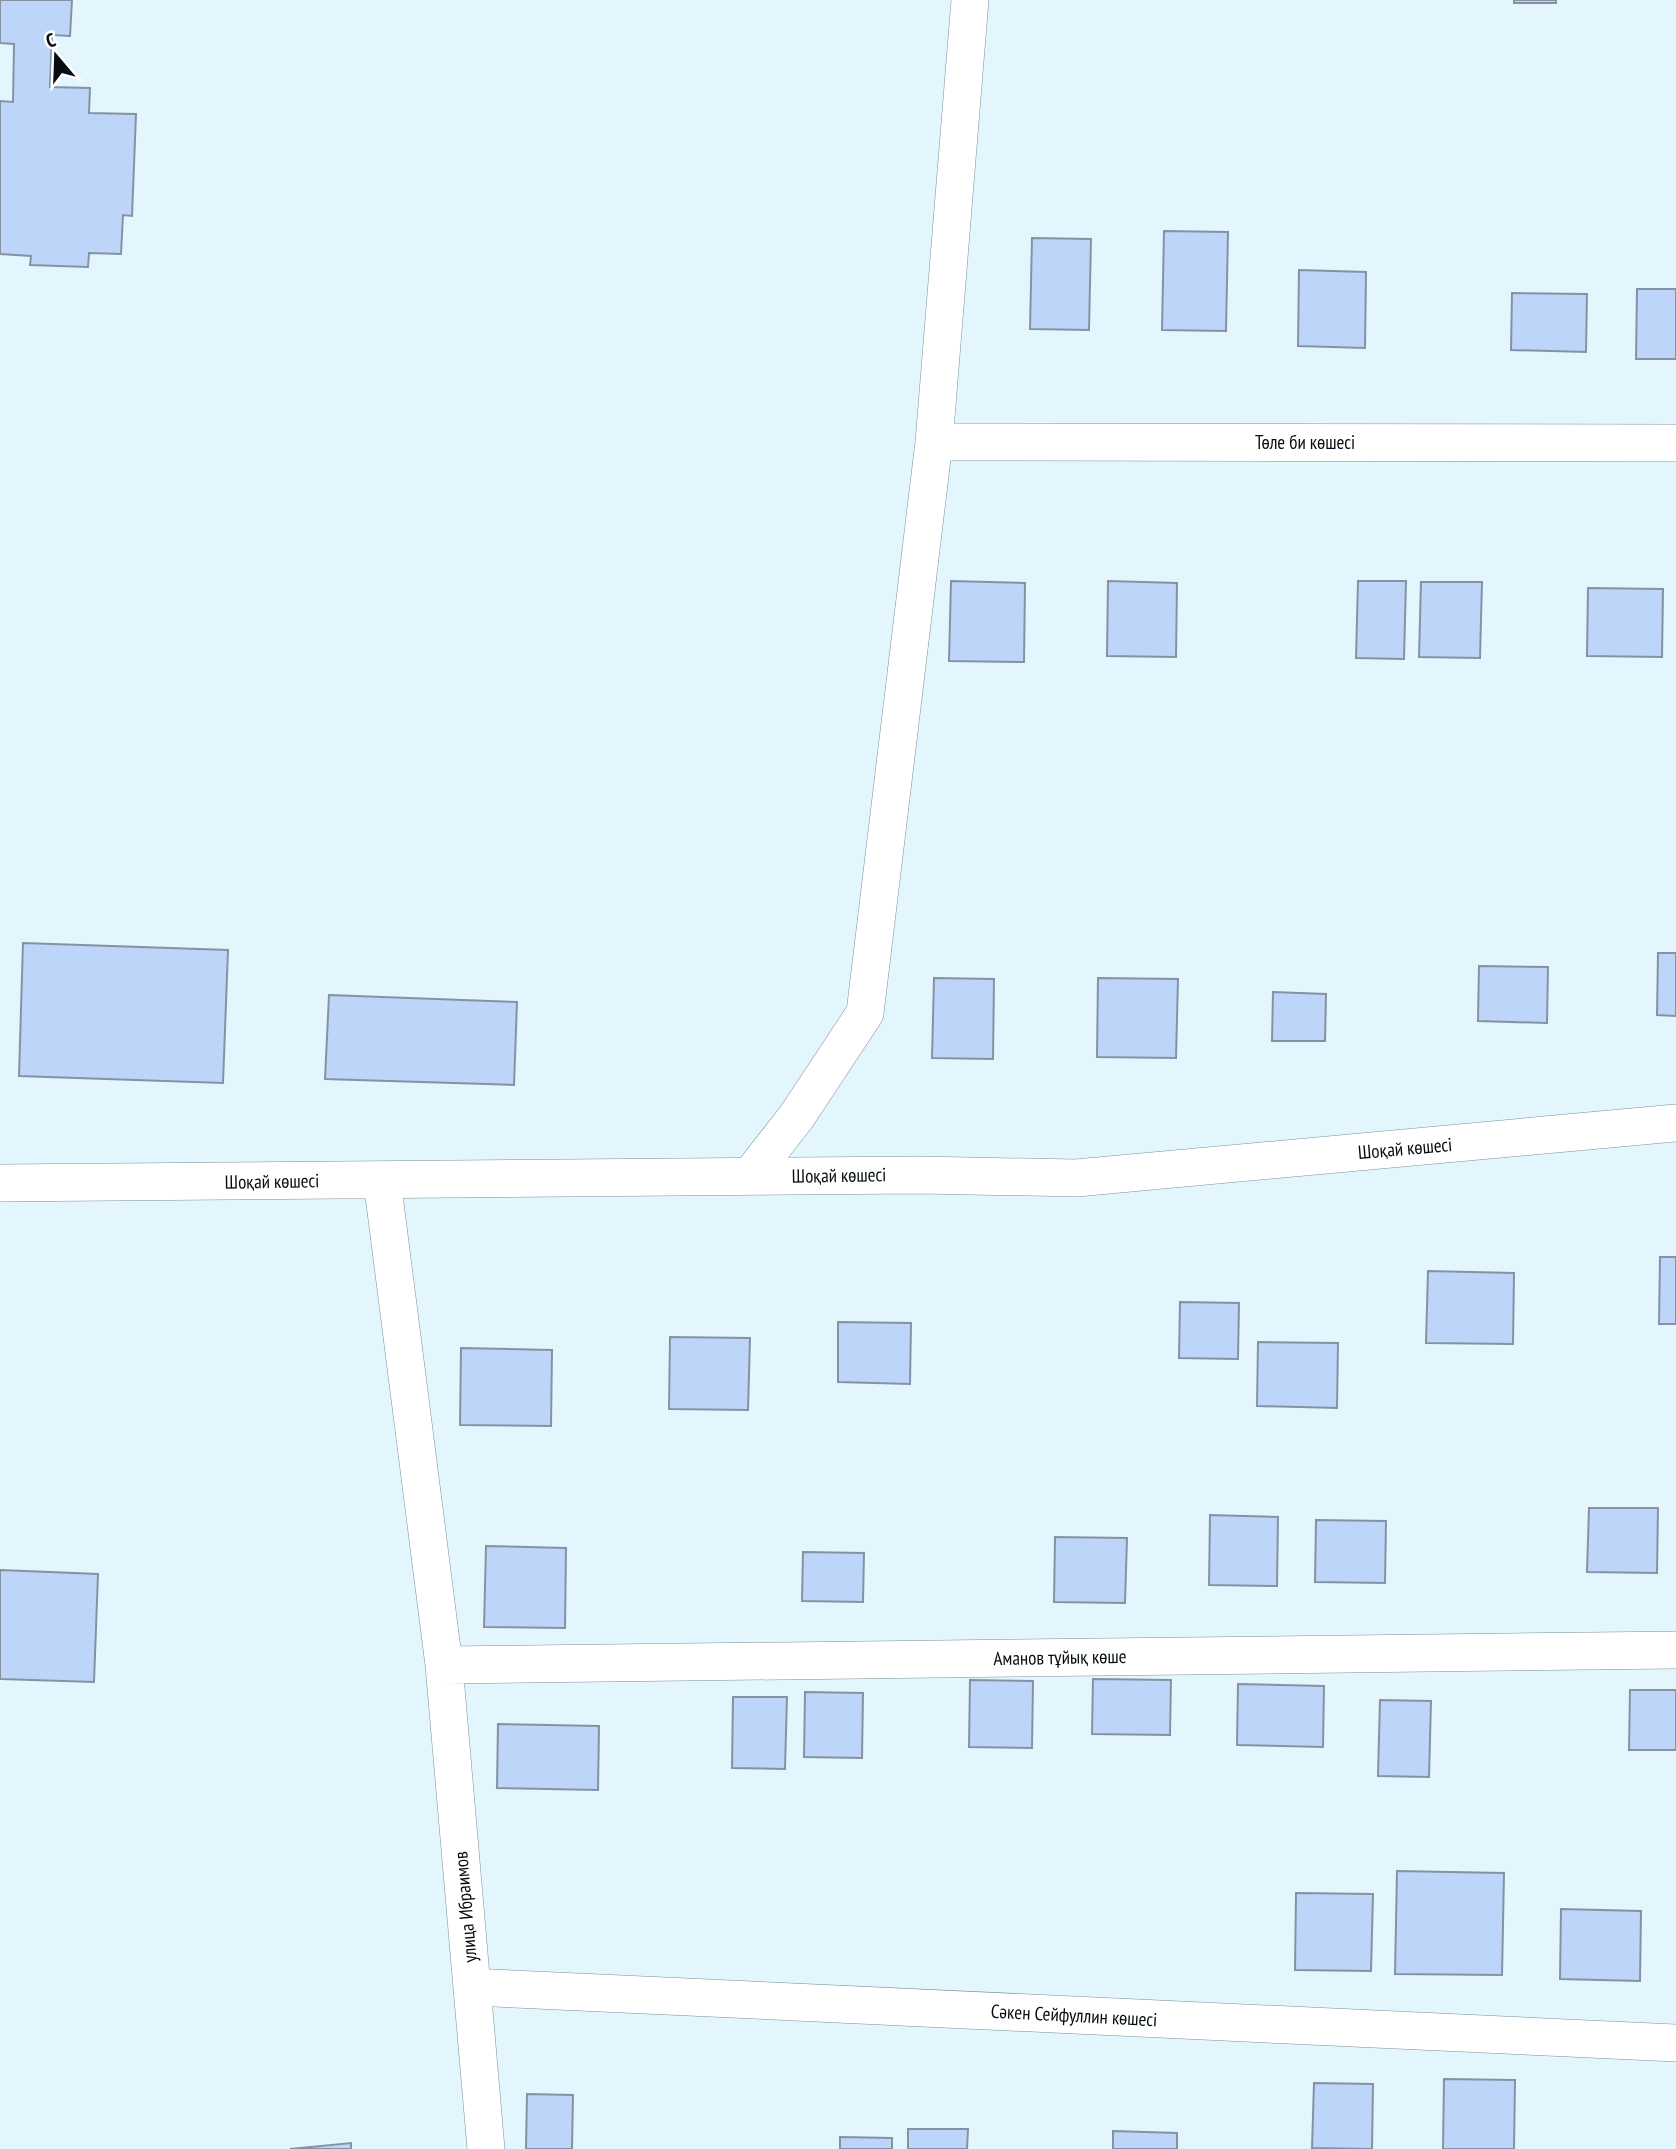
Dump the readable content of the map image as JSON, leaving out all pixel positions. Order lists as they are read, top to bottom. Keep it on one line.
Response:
{"streets":{"street":["Төле би көшесі","Шоқай көшесі","Аманов тұйық көше","улица Ибраимов","Сәкен Сейфуллин көшесі"]},"crossings":[["Шоқай көшесі","улица Ибраимов"],["Аманов тұйық көше","улица Ибраимов"],["улица Ибраимов","Сәкен Сейфуллин көшесі"]],"north":"top"}
